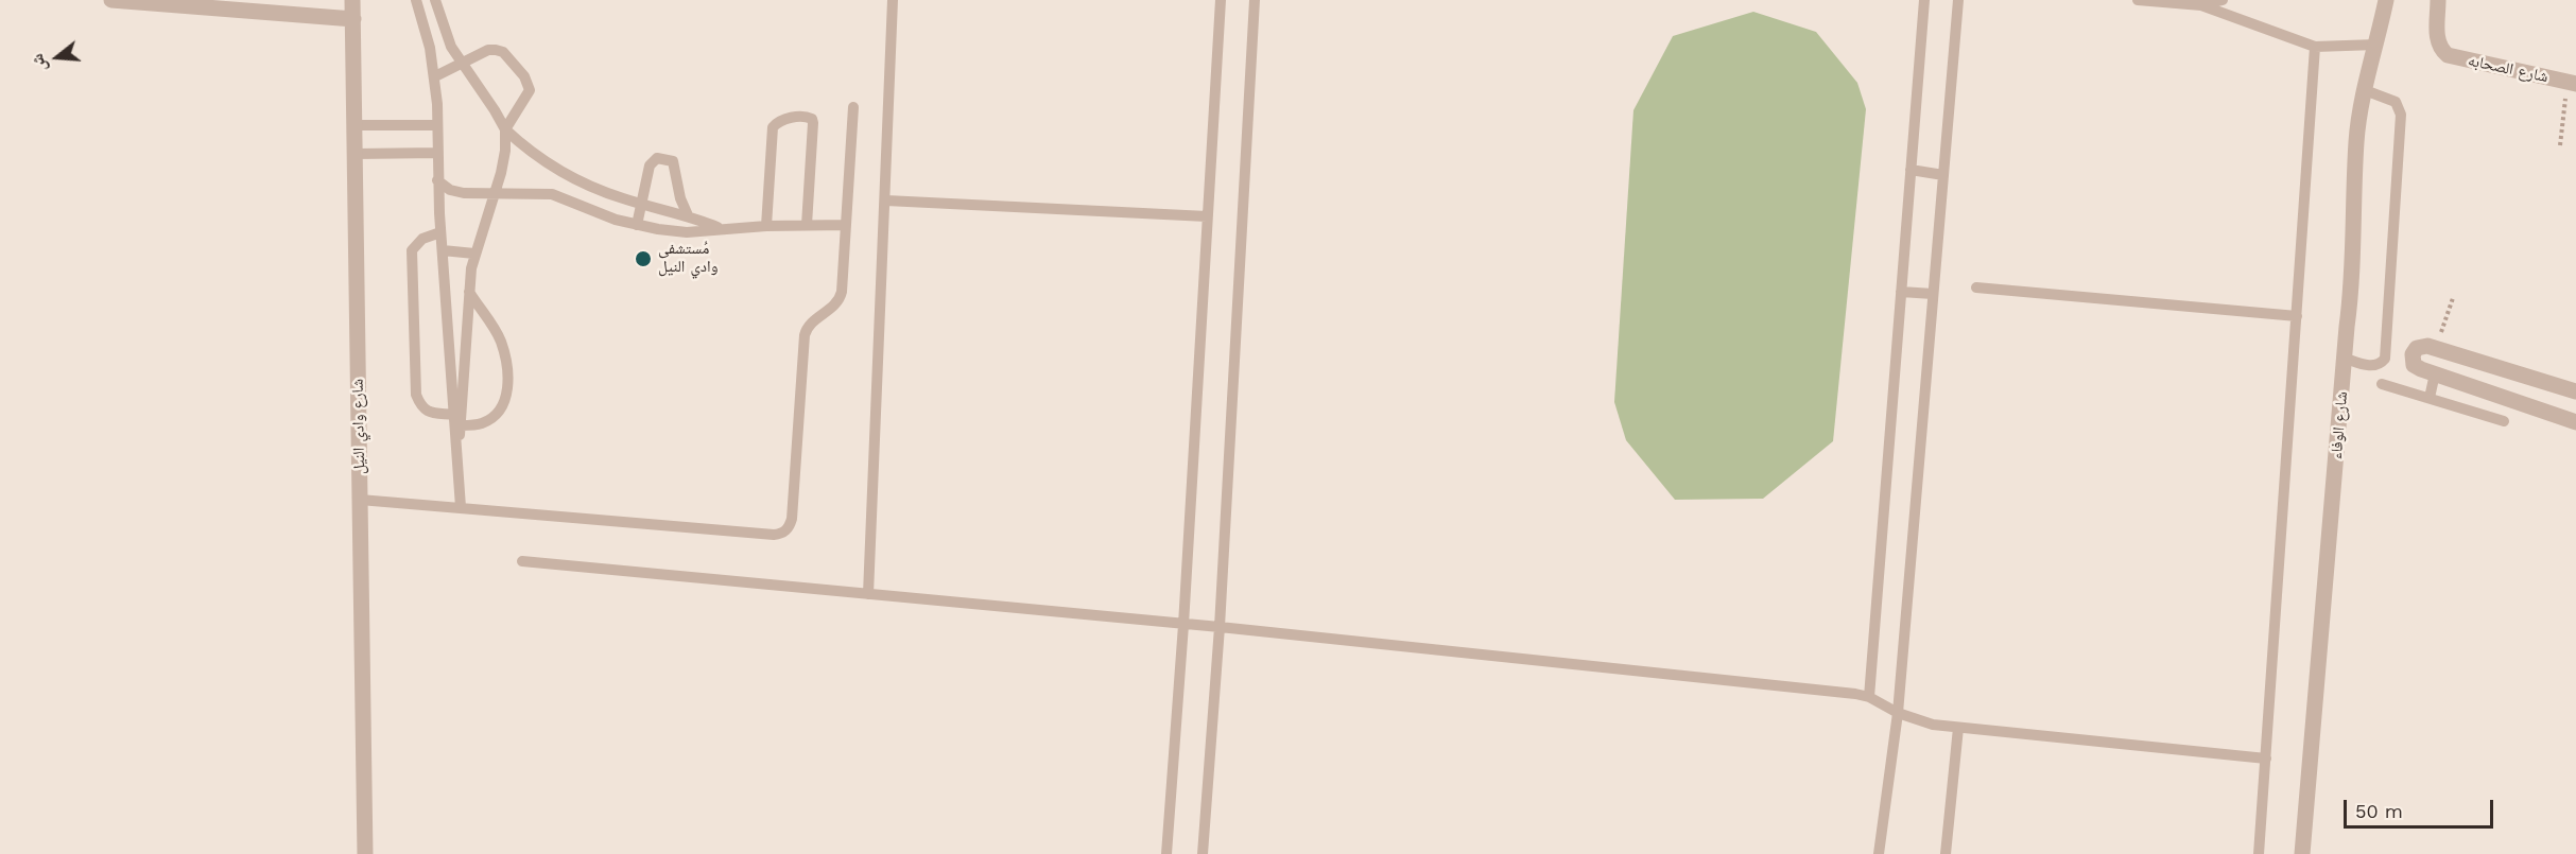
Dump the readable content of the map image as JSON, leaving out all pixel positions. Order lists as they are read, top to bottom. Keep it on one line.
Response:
{"streets":{"street":["شارع الصحابه","شارع الوفاء","شارع وادي النيل"]},"places":["مُستشفى وادي النيل"],"scale_bar":"50 m","north":"left"}
